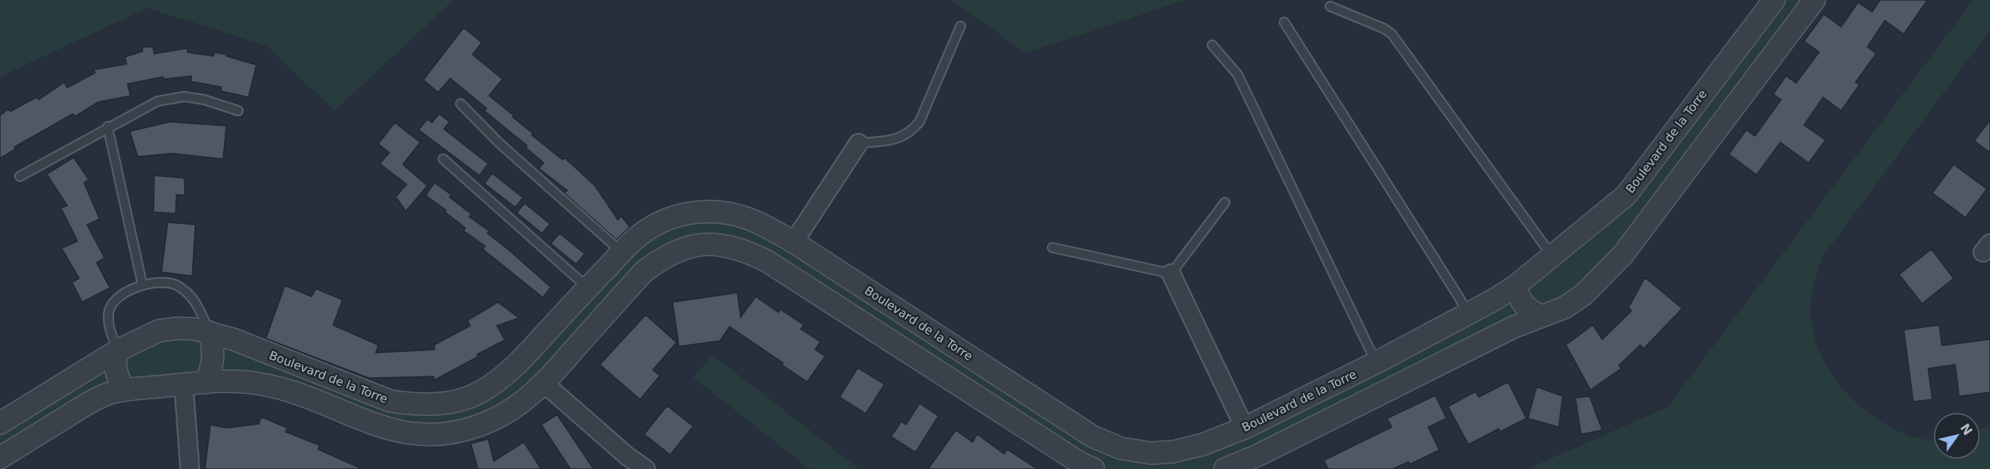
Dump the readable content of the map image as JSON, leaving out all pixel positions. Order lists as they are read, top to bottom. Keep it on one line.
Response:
{"streets":{"street":["Boulevard de la Torre"]},"north":"top right"}
